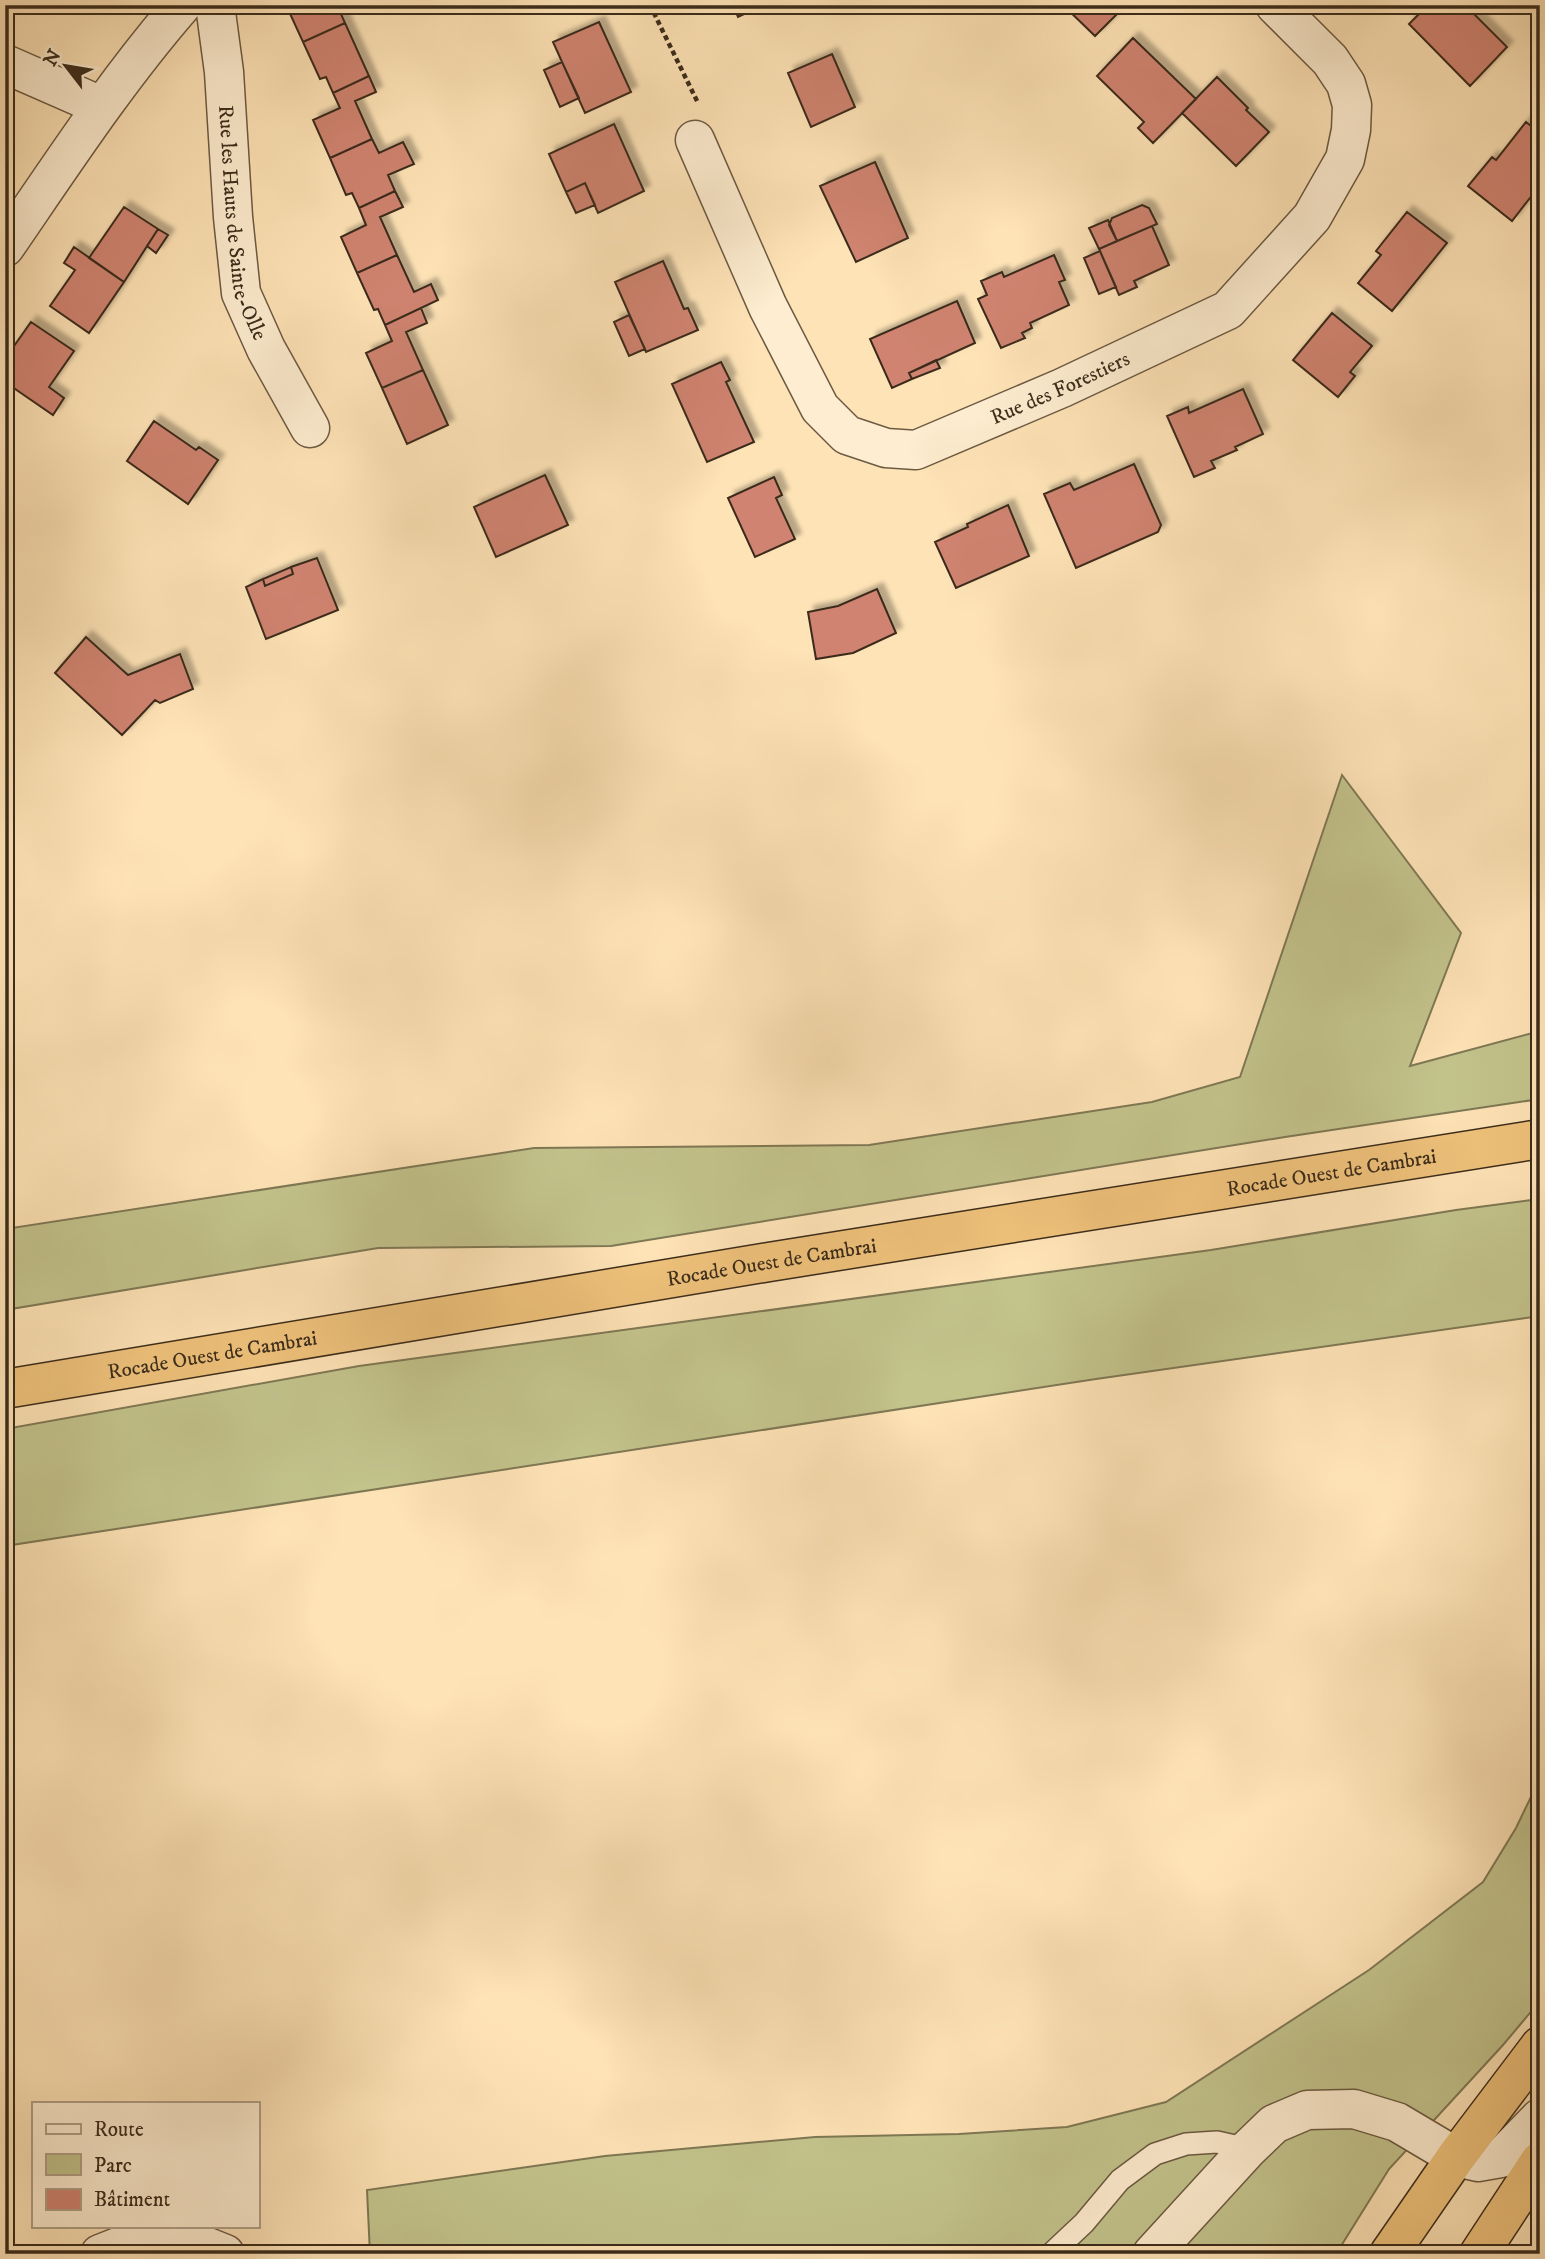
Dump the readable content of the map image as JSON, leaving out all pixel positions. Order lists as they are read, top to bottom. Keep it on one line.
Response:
{"streets":{"highway":["Rocade Ouest de Cambrai"],"street":["Rue les Hauts de Sainte-Olle","Rue des Forestiers"]},"legend":["Route","Parc","Bâtiment"],"north":"top left"}
